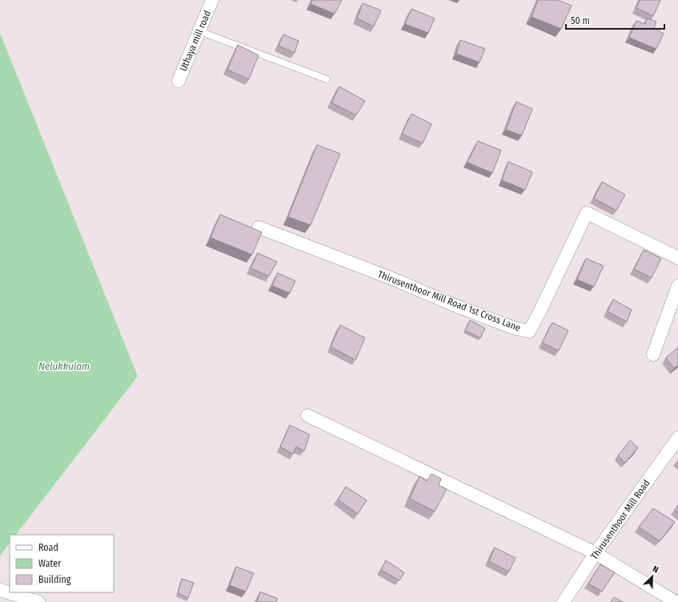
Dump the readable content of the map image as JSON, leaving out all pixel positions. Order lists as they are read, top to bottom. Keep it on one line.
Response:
{"streets":{"street":["Uthaya mill road","Thirusenthoor Mill Road 1st Cross Lane","Thirusenthoor Mill Road"]},"water":["Nelukkulam"],"legend":["Road","Water","Building"],"scale_bar":"50 m","north":"top right"}
